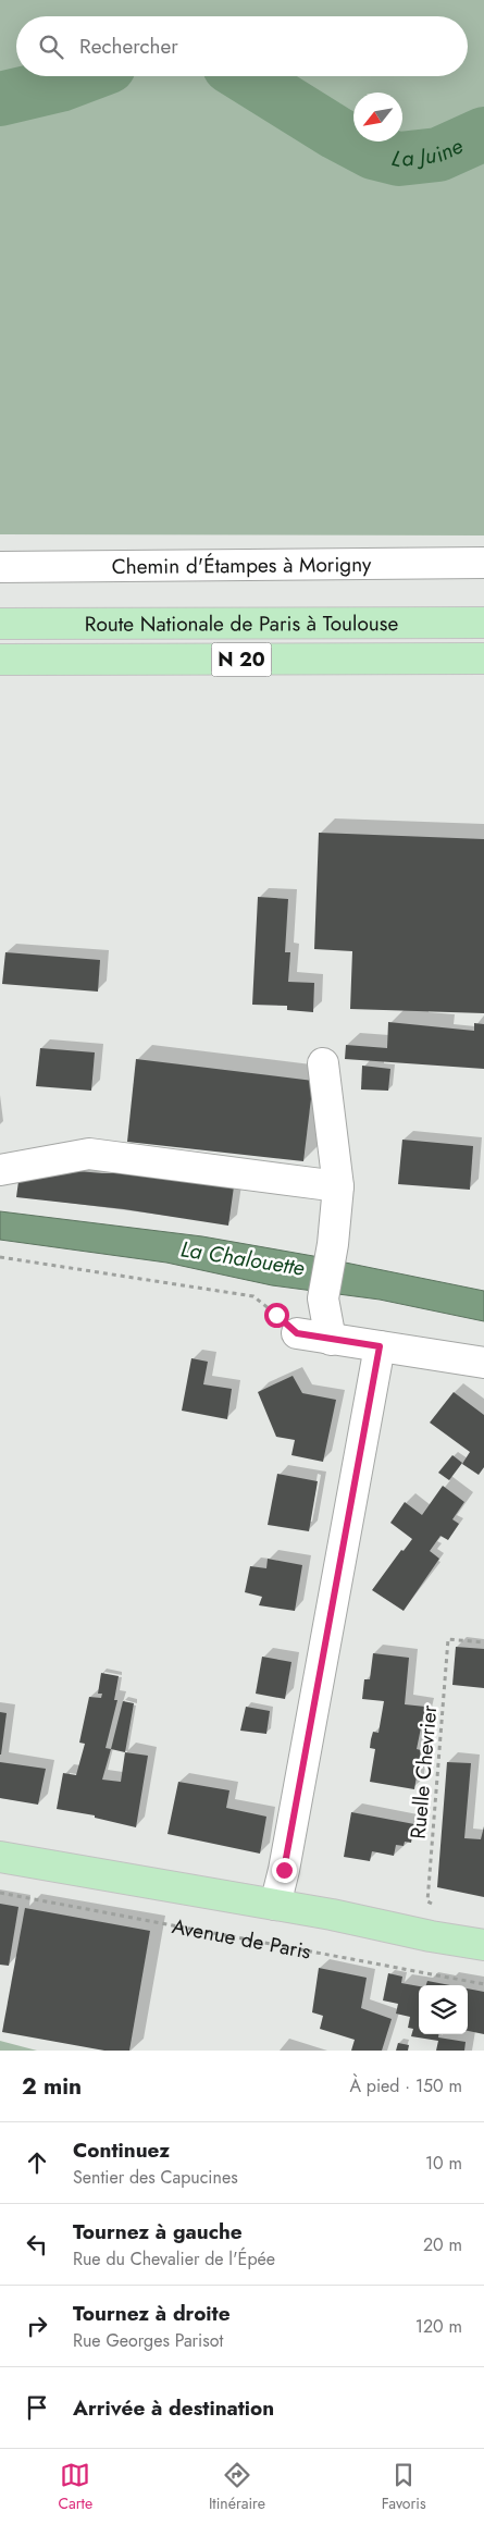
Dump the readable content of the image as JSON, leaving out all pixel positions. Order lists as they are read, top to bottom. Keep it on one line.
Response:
{"streets":{"main road":["Route Nationale de Paris à Toulouse","N 20","Avenue de Paris"],"street":["Chemin d'Étampes à Morigny"],"path":["Ruelle Chevrier"]},"crossings":[["Ruelle Chevrier","Avenue de Paris"]],"water":["La Juine","La Chalouette"],"north":"bottom left","page":{"search":"Rechercher","heading":["2 min","À pied · 150 m"],"list":[["Continuez","Sentier des Capucines","10 m"],["Tournez à gauche","Rue du Chevalier de l'Épée","20 m"],["Tournez à droite","Rue Georges Parisot","120 m"],"Arrivée à destination"],"nav":["Carte","Itinéraire","Favoris"]}}
